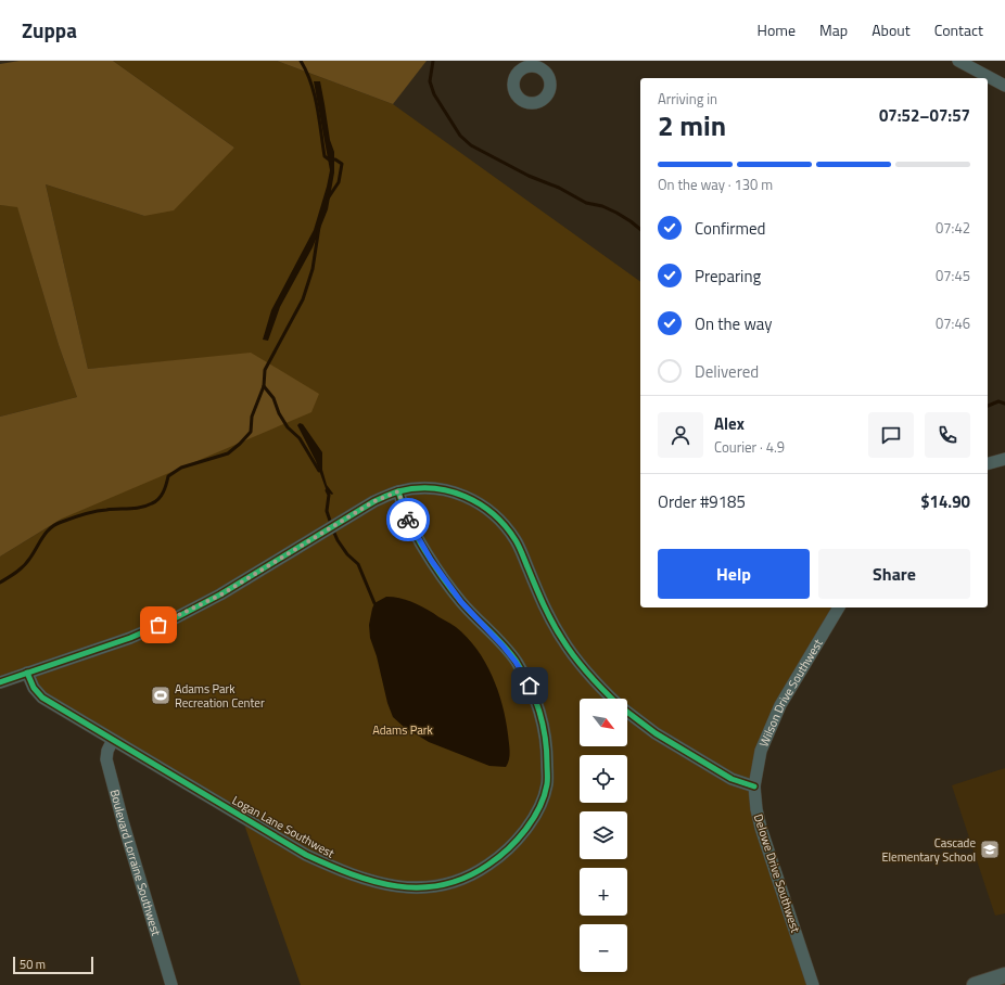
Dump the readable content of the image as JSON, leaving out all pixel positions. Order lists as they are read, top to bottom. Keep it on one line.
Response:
{"streets":{"street":["Wilson Drive Southwest","Logan Lane Southwest","Boulevard Lorraine Southwest","Delowe Drive Southwest"]},"crossings":[["Wilson Drive Southwest","Delowe Drive Southwest"],["Logan Lane Southwest","Boulevard Lorraine Southwest"]],"parks":["Adams Park"],"places":{"sports":["Adams Park Recreation Center"],"school or university":["Cascade Elementary School"]},"scale_bar":"50 m","north":"bottom right","page":{"header":"Zuppa","nav":["Home","Map","About","Contact"],"heading":["2 min","Arriving in","07:52–07:57"],"panel":["Alex","Courier · 4.9","Order #9185","$14.90"],"bar":"On the way · 130 m","list":[["Confirmed","07:42"],["Preparing","07:45"],["On the way","07:46"],"Delivered"],"buttons":["Help","Share"],"map_buttons":["+","−"],"scale":"50 m"}}
